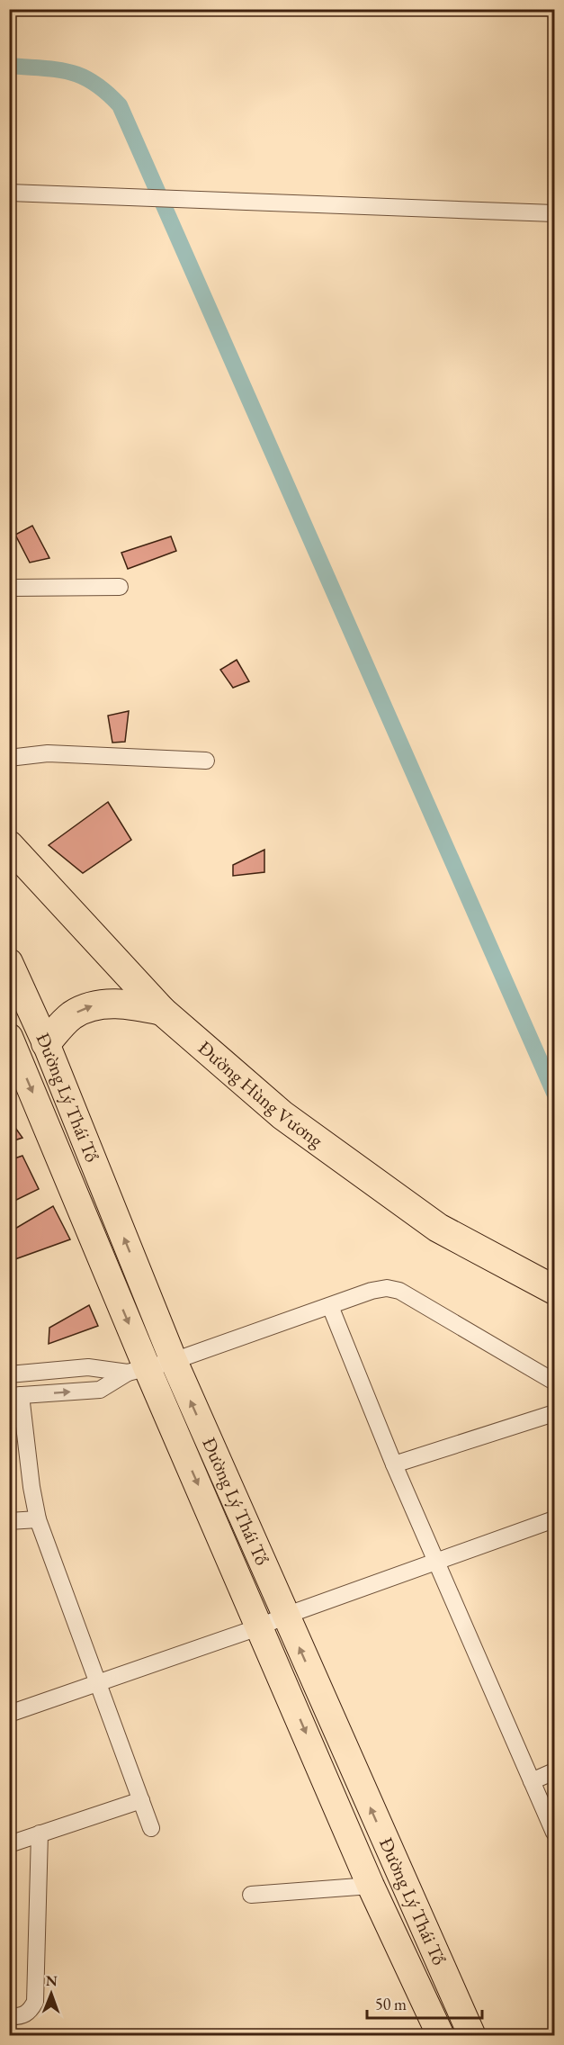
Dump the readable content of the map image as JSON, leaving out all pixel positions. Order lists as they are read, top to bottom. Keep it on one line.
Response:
{"streets":{"highway":["Đường Hùng Vương"],"main road":["Đường Lý Thái Tổ"]},"scale_bar":"50 m","north":"top"}
